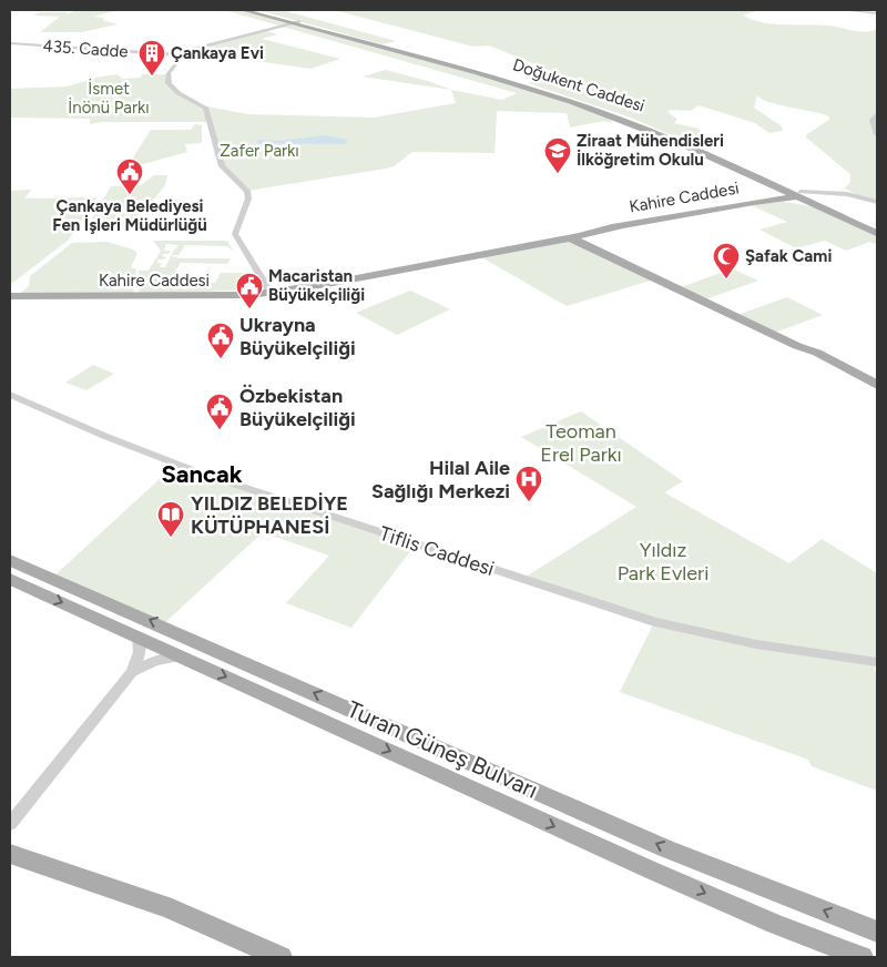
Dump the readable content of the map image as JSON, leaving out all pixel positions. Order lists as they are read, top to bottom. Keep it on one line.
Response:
{"streets":{"main road":["Doğukent Caddesi","Kahire Caddesi","Turan Güneş Bulvarı"],"street":["435. Cadde","Tiflis Caddesi"]},"crossings":[["Doğukent Caddesi","Kahire Caddesi"]],"districts":["Sancak"],"parks":["İsmet İnönü Parkı","Zafer Parkı","Teoman Erel Parkı","Yıldız Park Evleri"],"places":{"building":["Çankaya Evi"],"school or university":["Ziraat Mühendisleri İlköğretim Okulu"],"public building":["Çankaya Belediyesi Fen İşleri Müdürlüğü","Macaristan Büyükelçiliği","Ukrayna Büyükelçiliği","Özbekistan Büyükelçiliği"],"mosque":["Şafak Cami"],"hospital":["Hilal Aile Sağlığı Merkezi"],"library":["YILDIZ BELEDİYE KÜTÜPHANESİ"]}}
